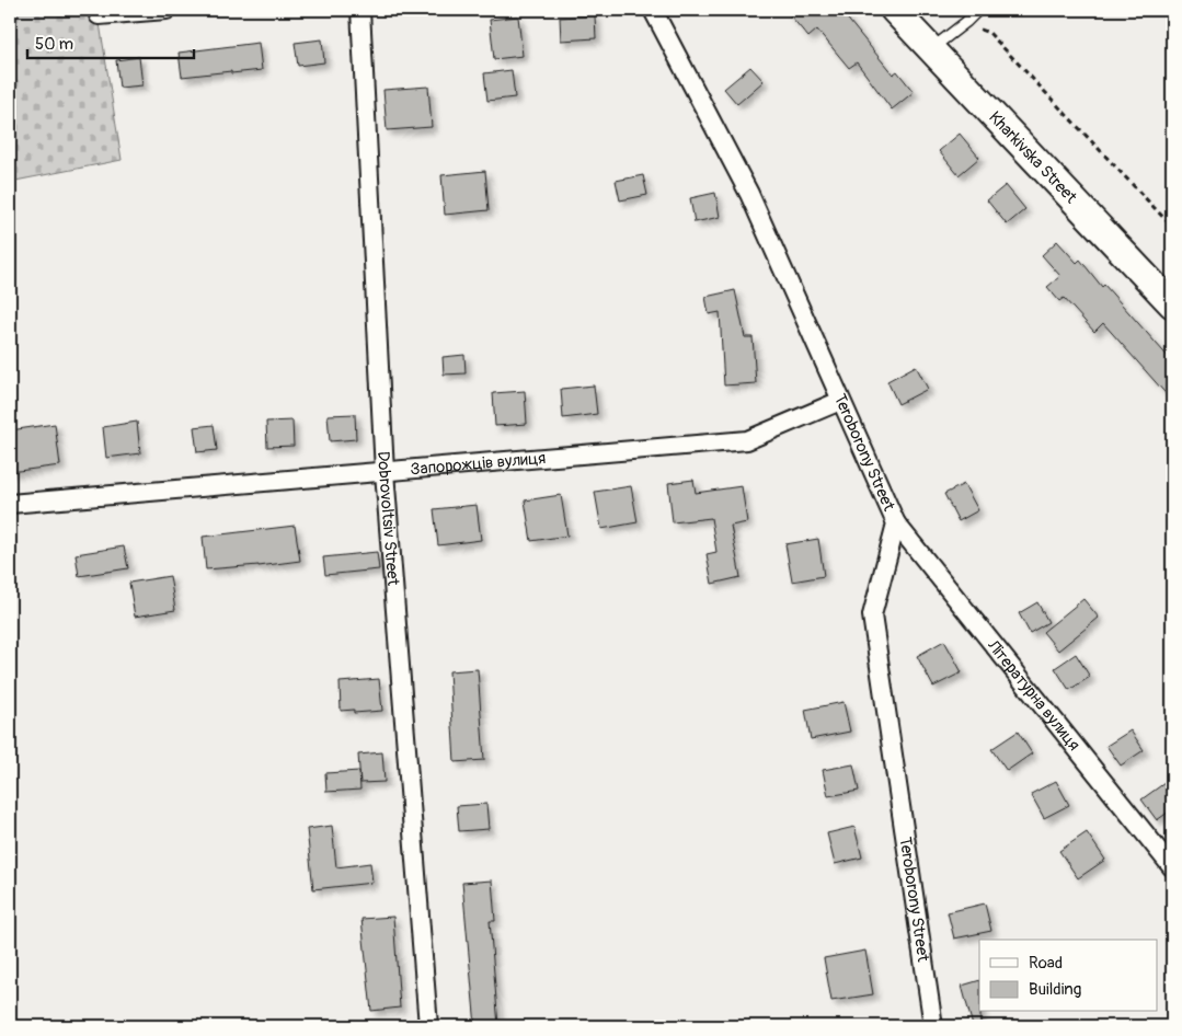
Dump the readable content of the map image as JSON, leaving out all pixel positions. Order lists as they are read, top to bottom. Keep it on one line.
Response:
{"streets":{"street":["Kharkivska Street","Teroborony Street","Запорожців вулиця","Dobrovoltsiv Street","Літературна вулиця"]},"crossings":[["Teroborony Street","Запорожців вулиця"],["Teroborony Street","Літературна вулиця"],["Запорожців вулиця","Dobrovoltsiv Street"]],"legend":["Road","Building"],"scale_bar":"50 m"}
